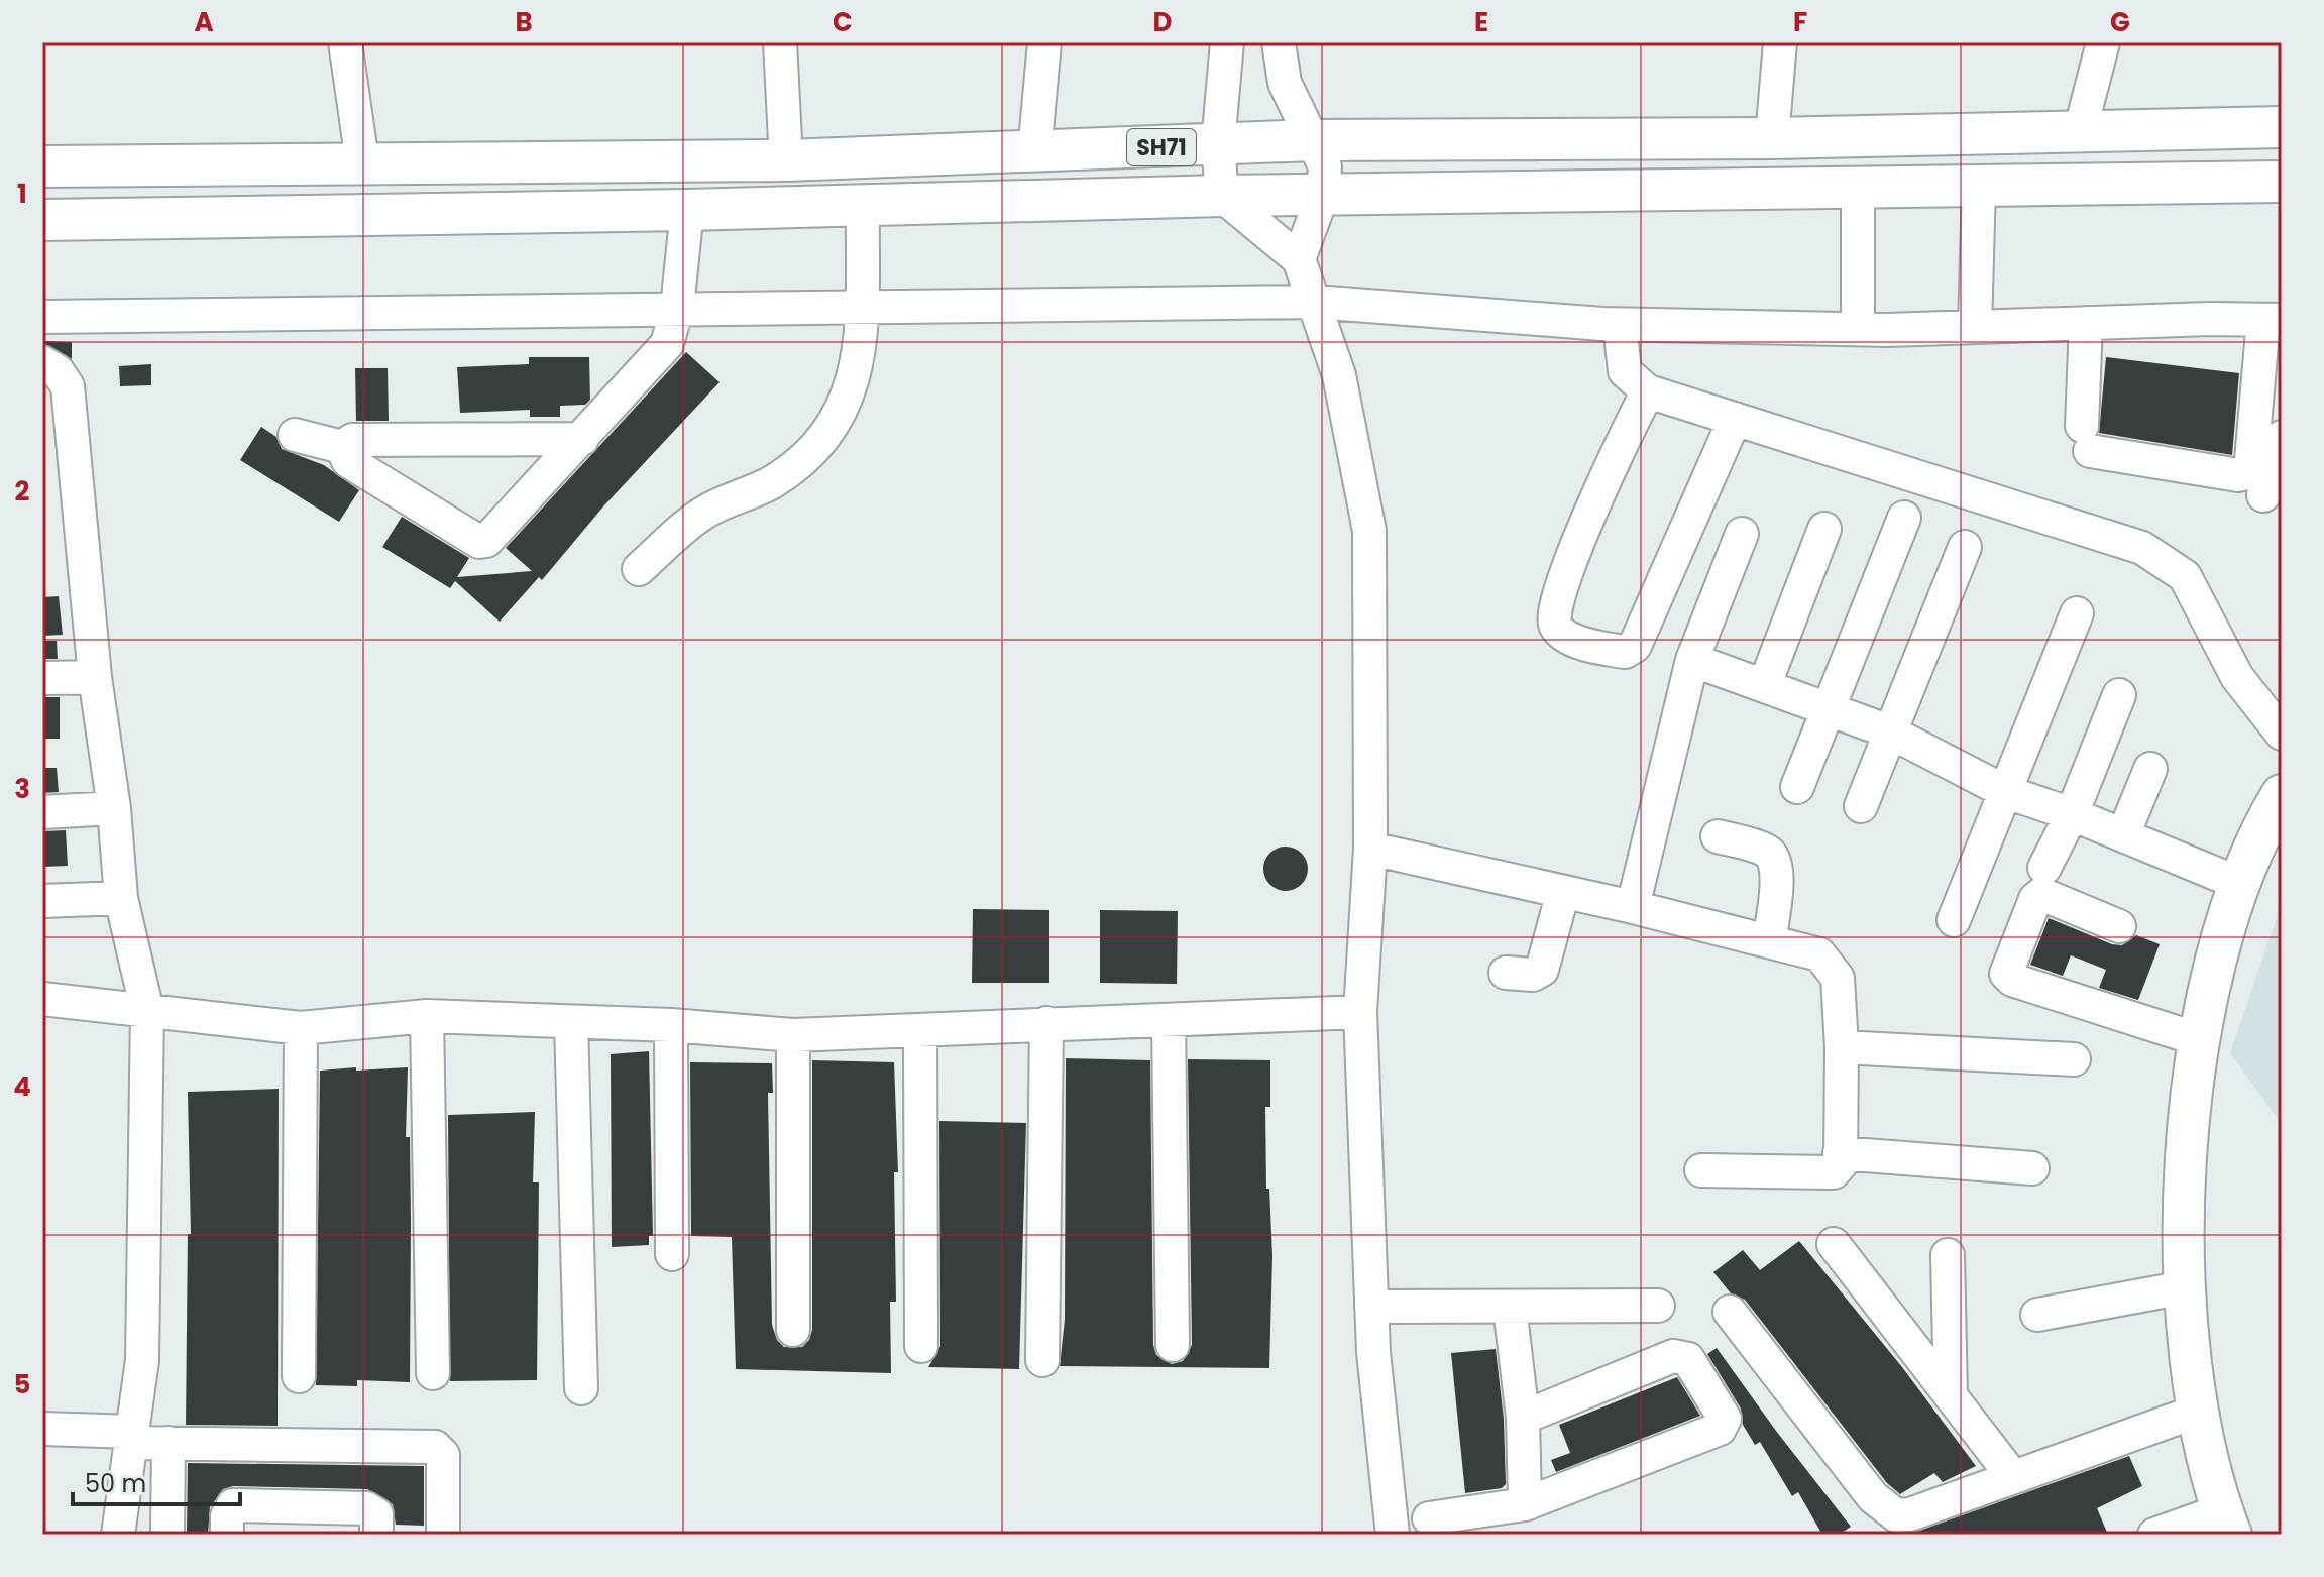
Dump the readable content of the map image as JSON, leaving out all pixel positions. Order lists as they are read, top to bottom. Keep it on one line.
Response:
{"streets":{"main road":["SH71"]},"scale_bar":"50 m","grid":{"columns":["A","B","C","D","E","F","G"],"rows":["1","2","3","4","5"]}}
